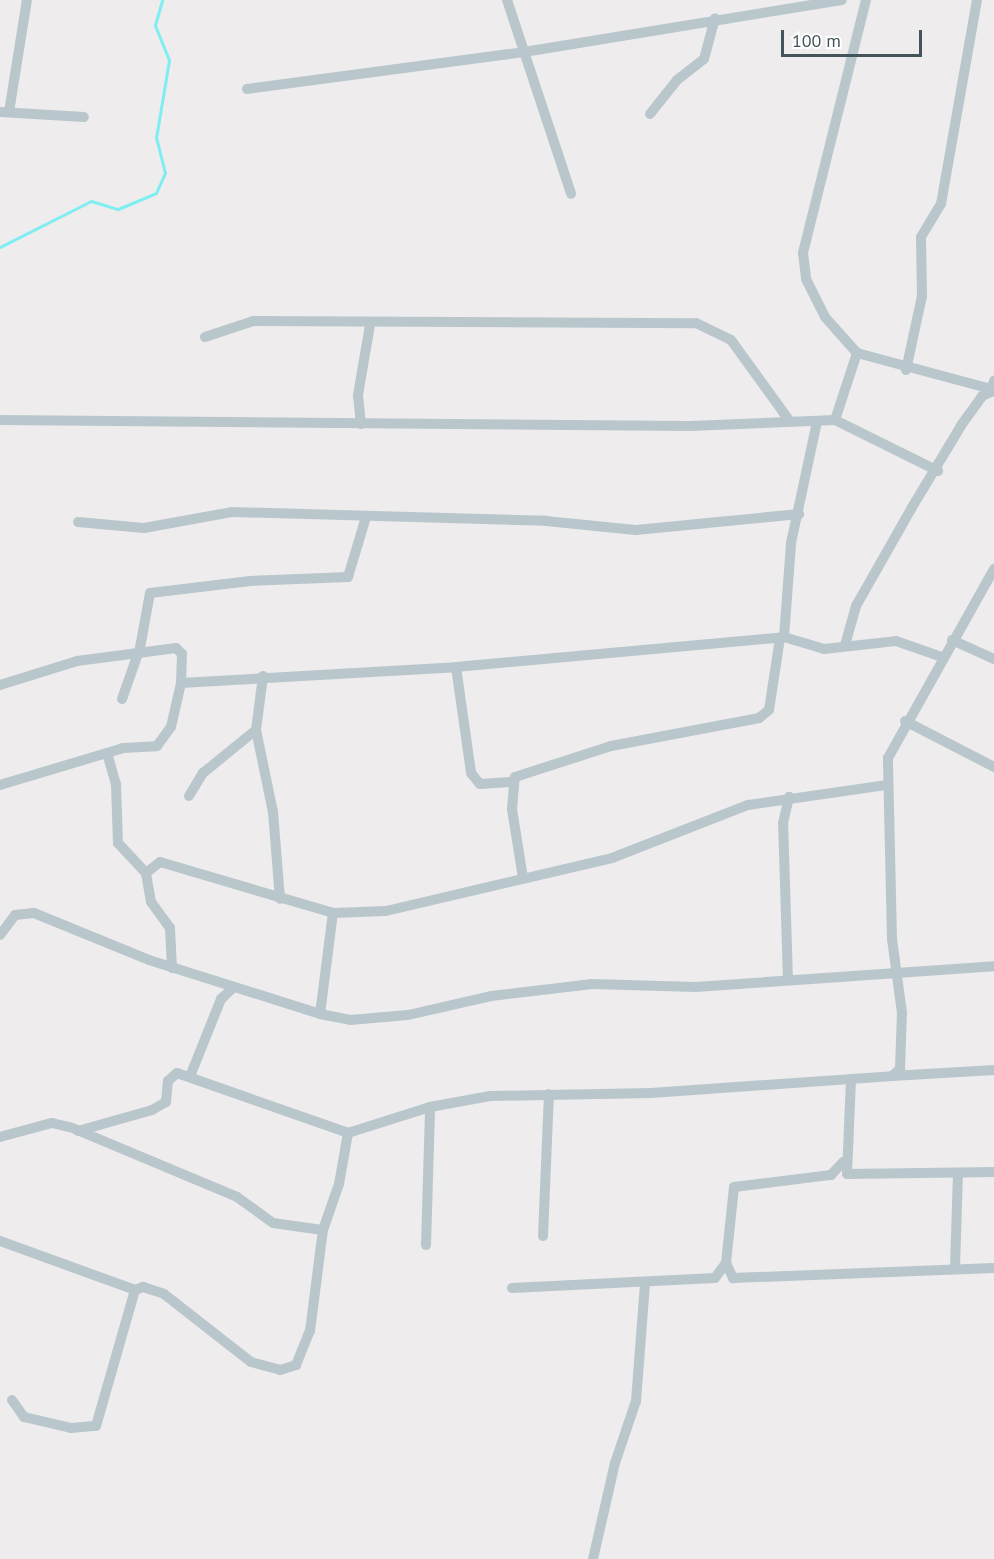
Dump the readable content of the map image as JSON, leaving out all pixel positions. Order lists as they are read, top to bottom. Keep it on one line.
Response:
{"scale_bar":"100 m"}
